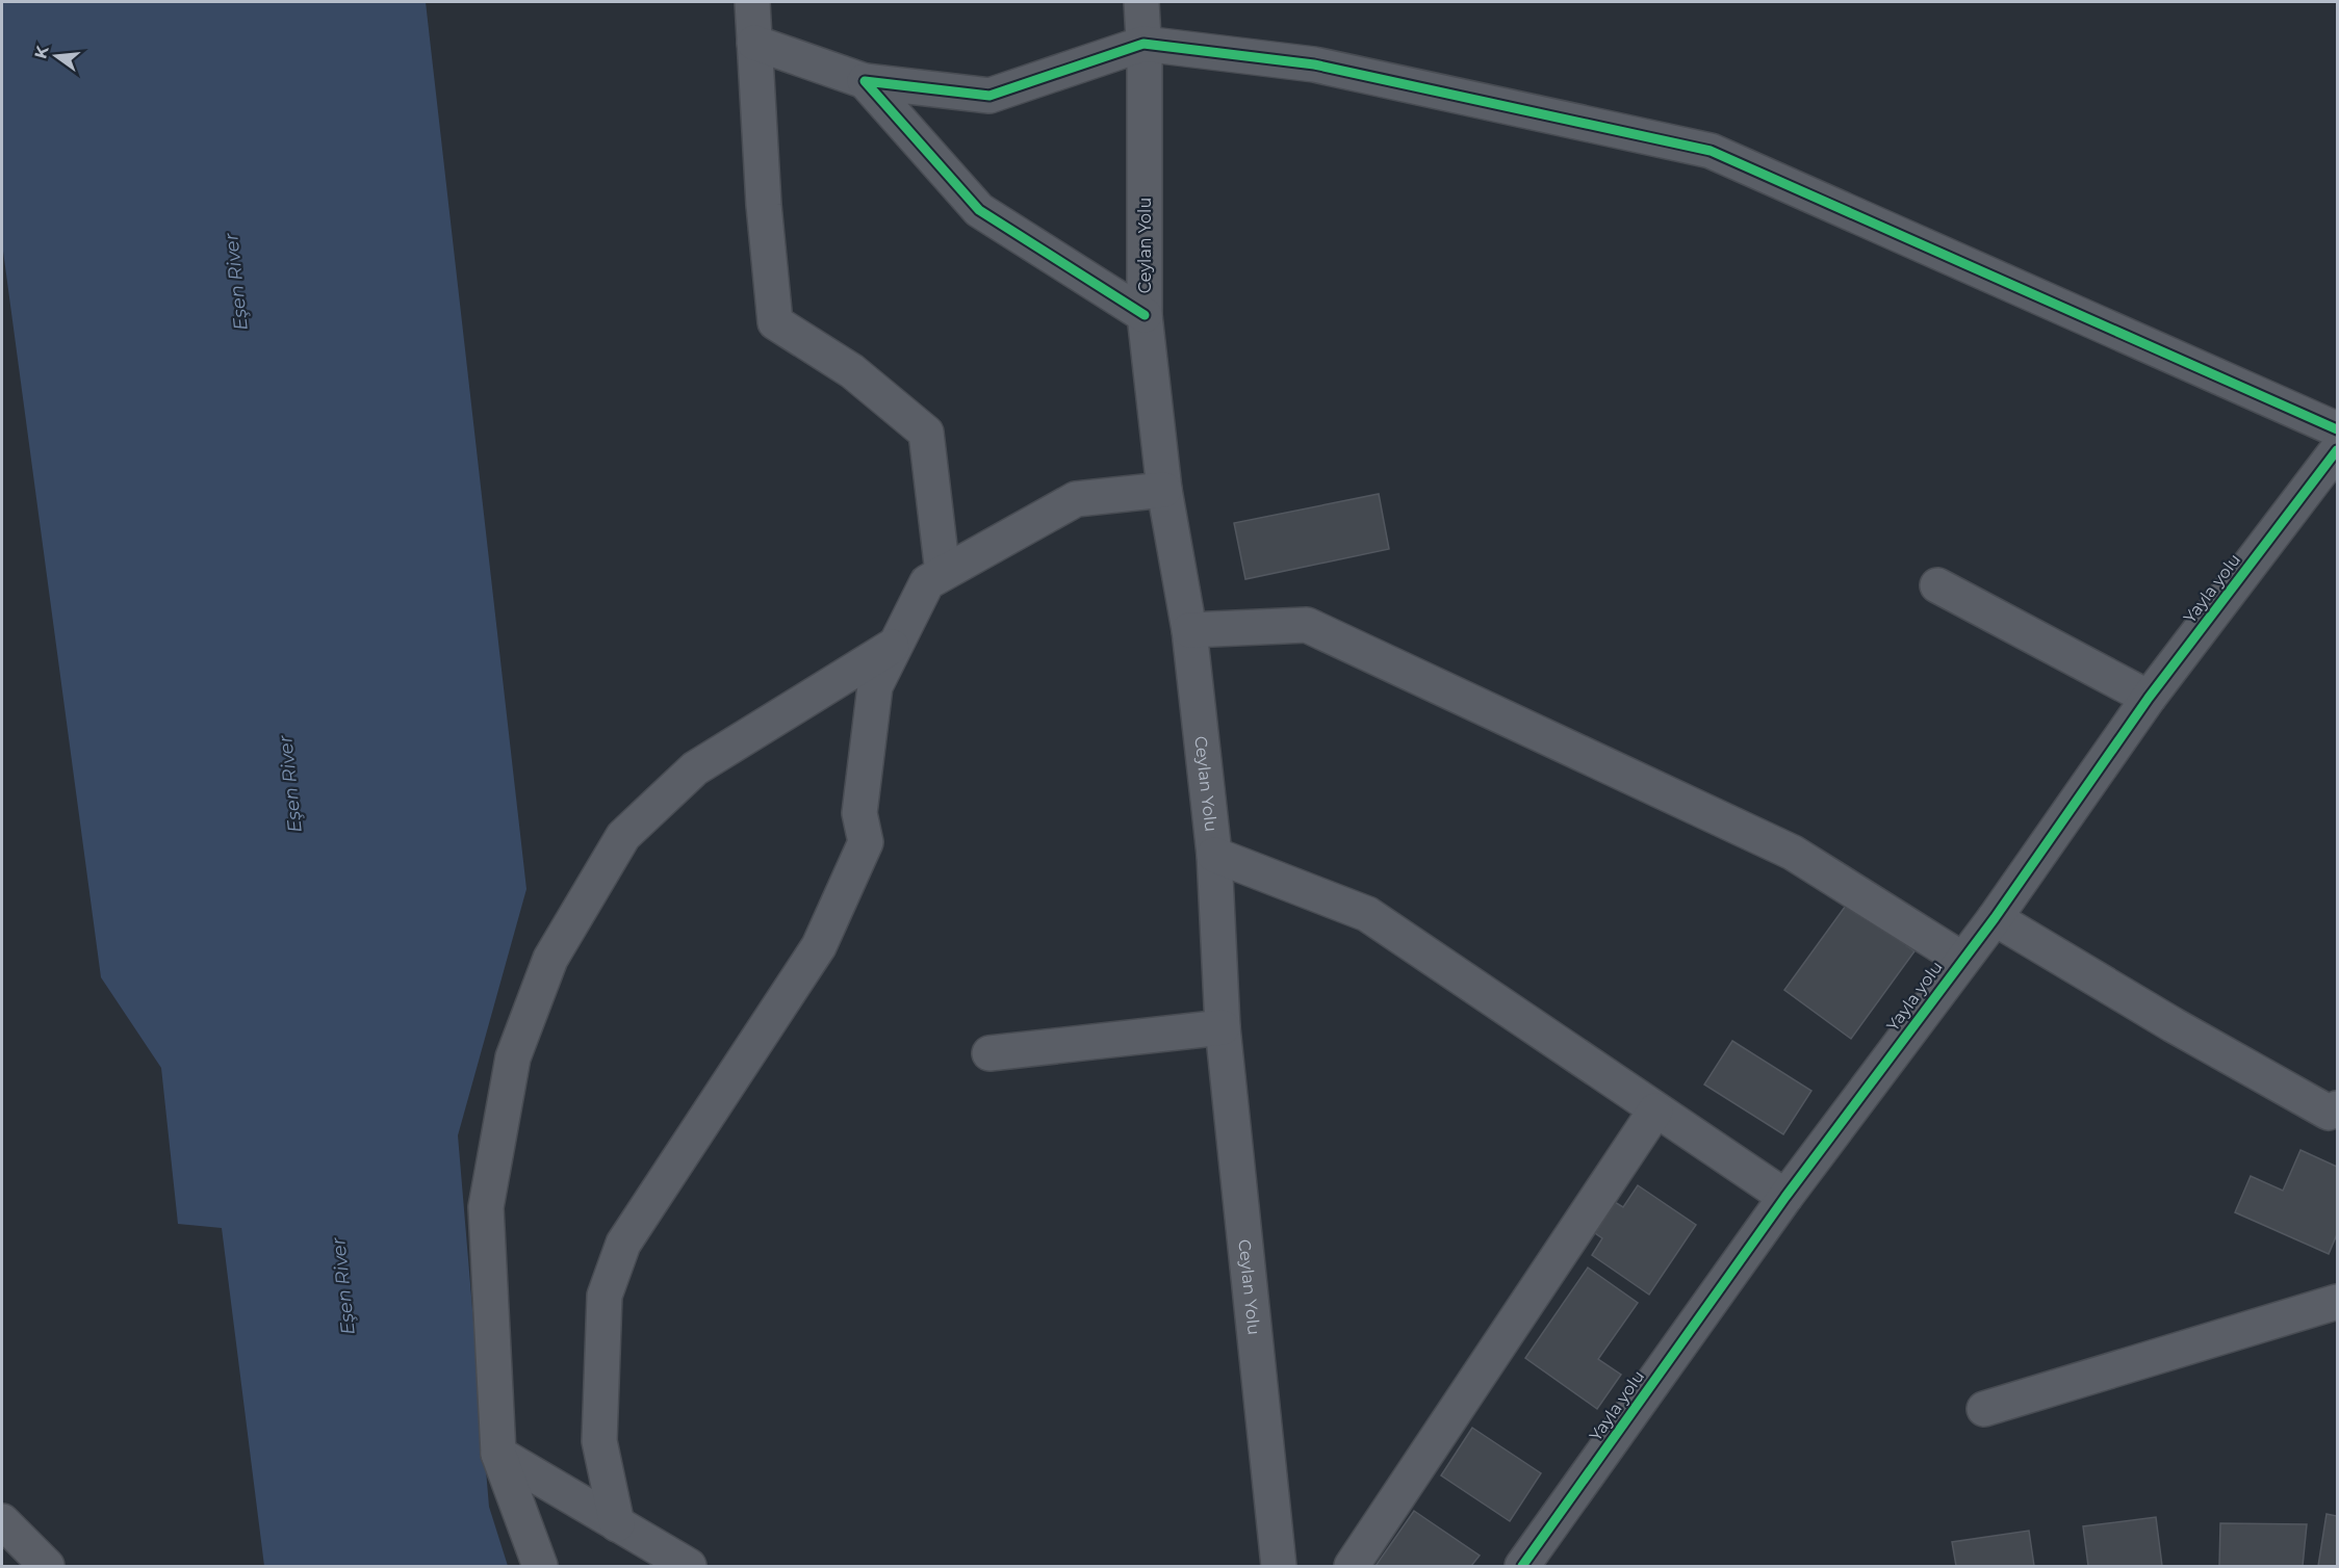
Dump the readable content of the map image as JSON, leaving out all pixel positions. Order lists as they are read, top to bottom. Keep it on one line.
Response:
{"streets":{"street":["Ceylan Yolu","Yayla yolu"]},"water":["Eşen River"],"north":"left"}
